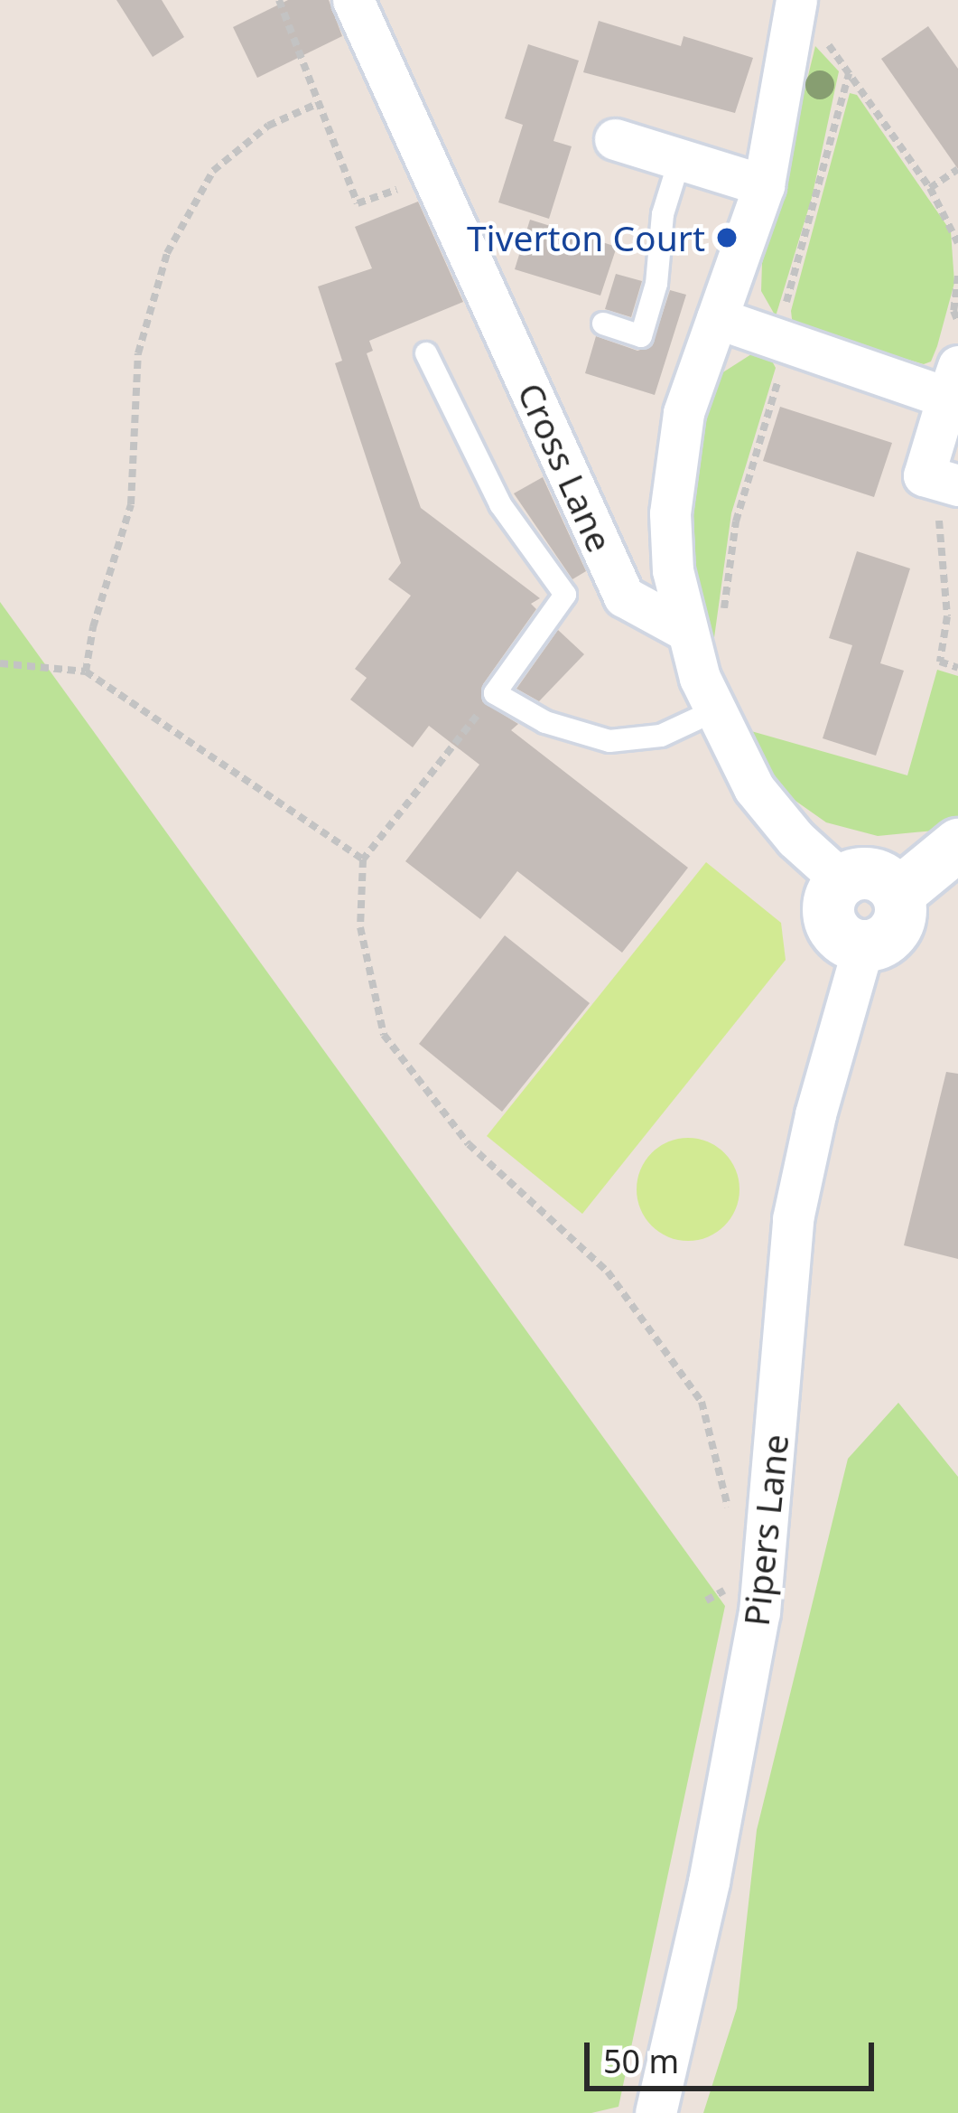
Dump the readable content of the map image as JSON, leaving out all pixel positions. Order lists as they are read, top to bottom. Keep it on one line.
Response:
{"streets":{"street":["Cross Lane","Pipers Lane"]},"places":["Tiverton Court"],"scale_bar":"50 m"}
